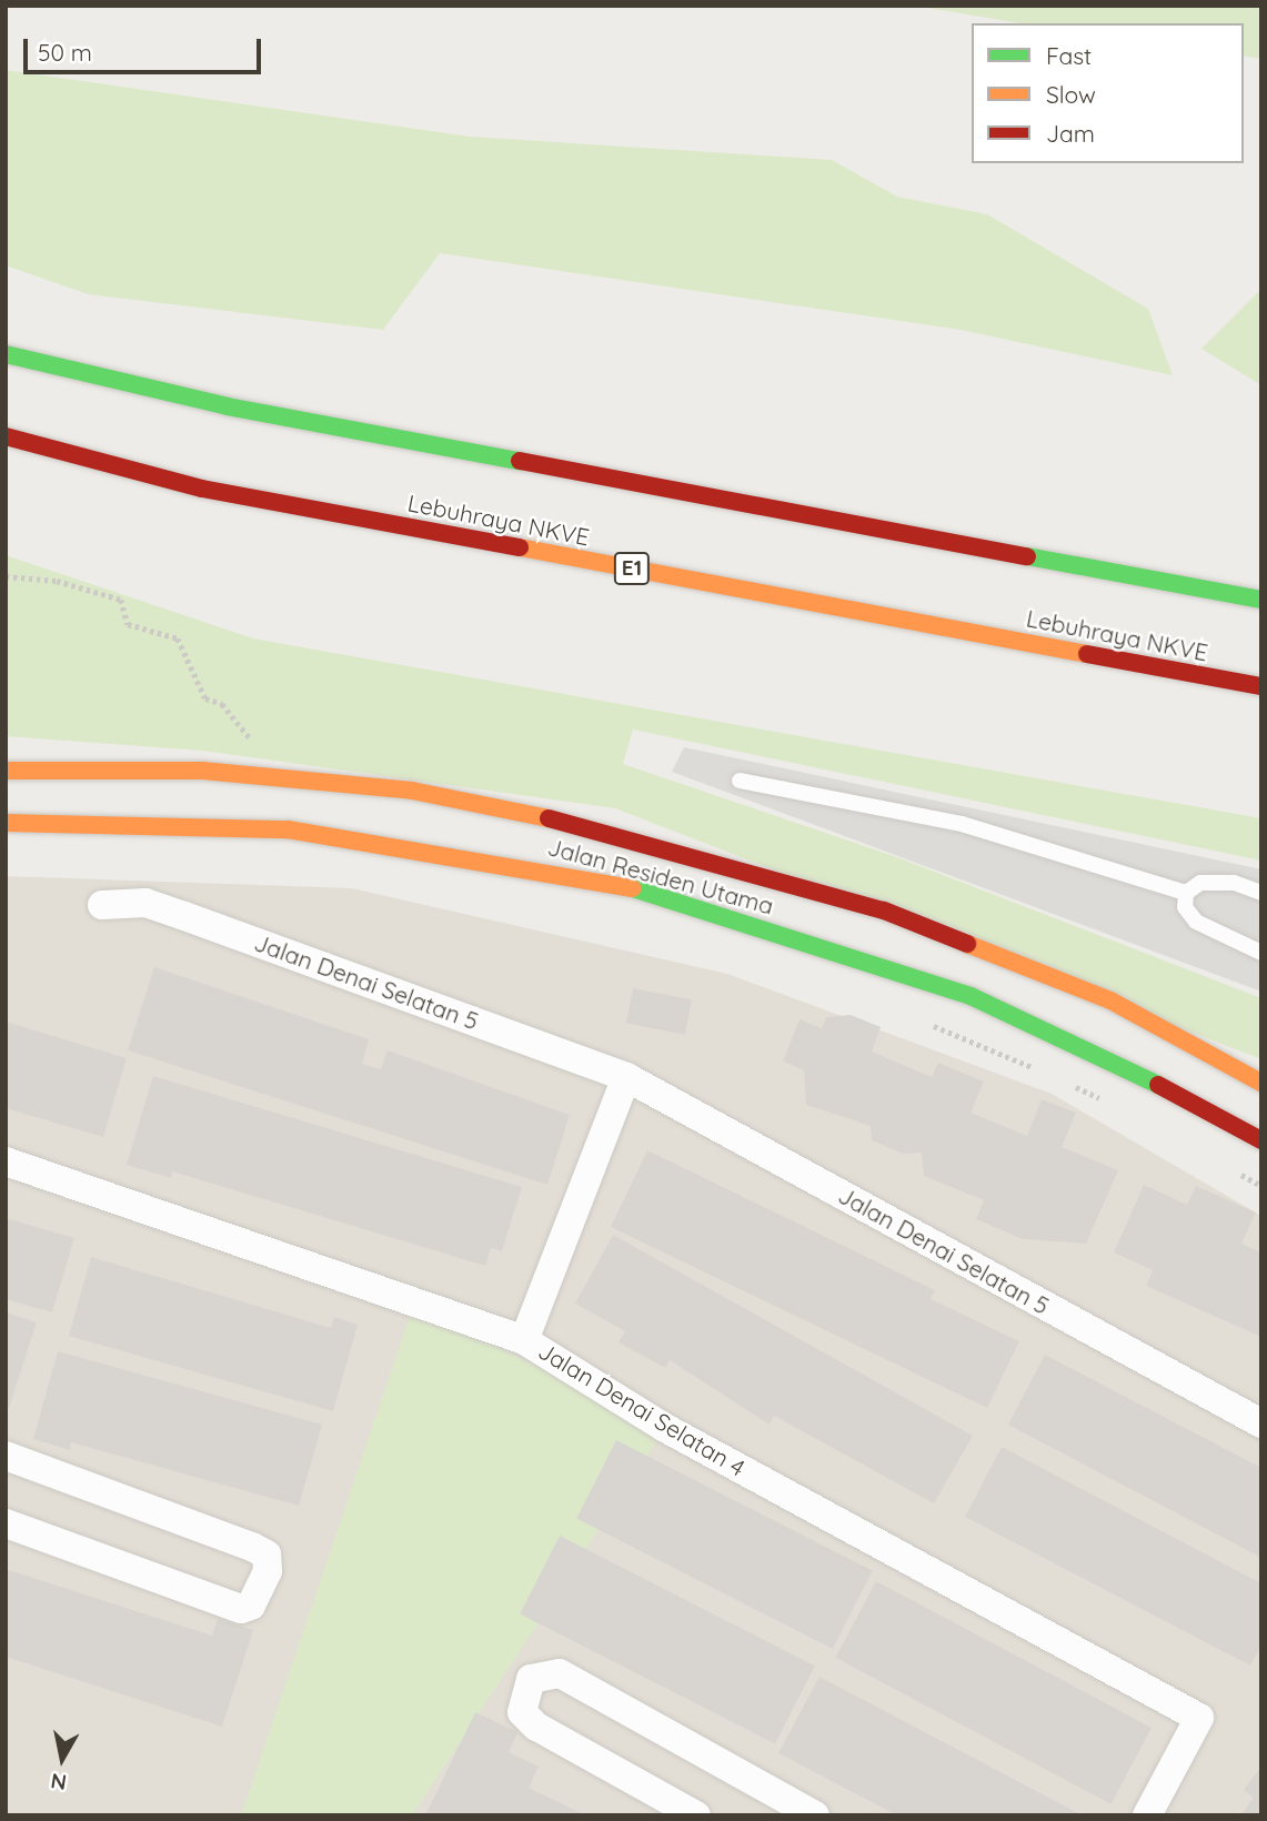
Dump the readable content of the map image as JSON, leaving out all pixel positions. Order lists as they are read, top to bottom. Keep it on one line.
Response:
{"streets":{"main road":["Lebuhraya NKVE","E1","Jalan Residen Utama"],"street":["Jalan Denai Selatan 5","Jalan Denai Selatan 4"]},"legend":["Fast","Slow","Jam"],"scale_bar":"50 m","north":"bottom"}
